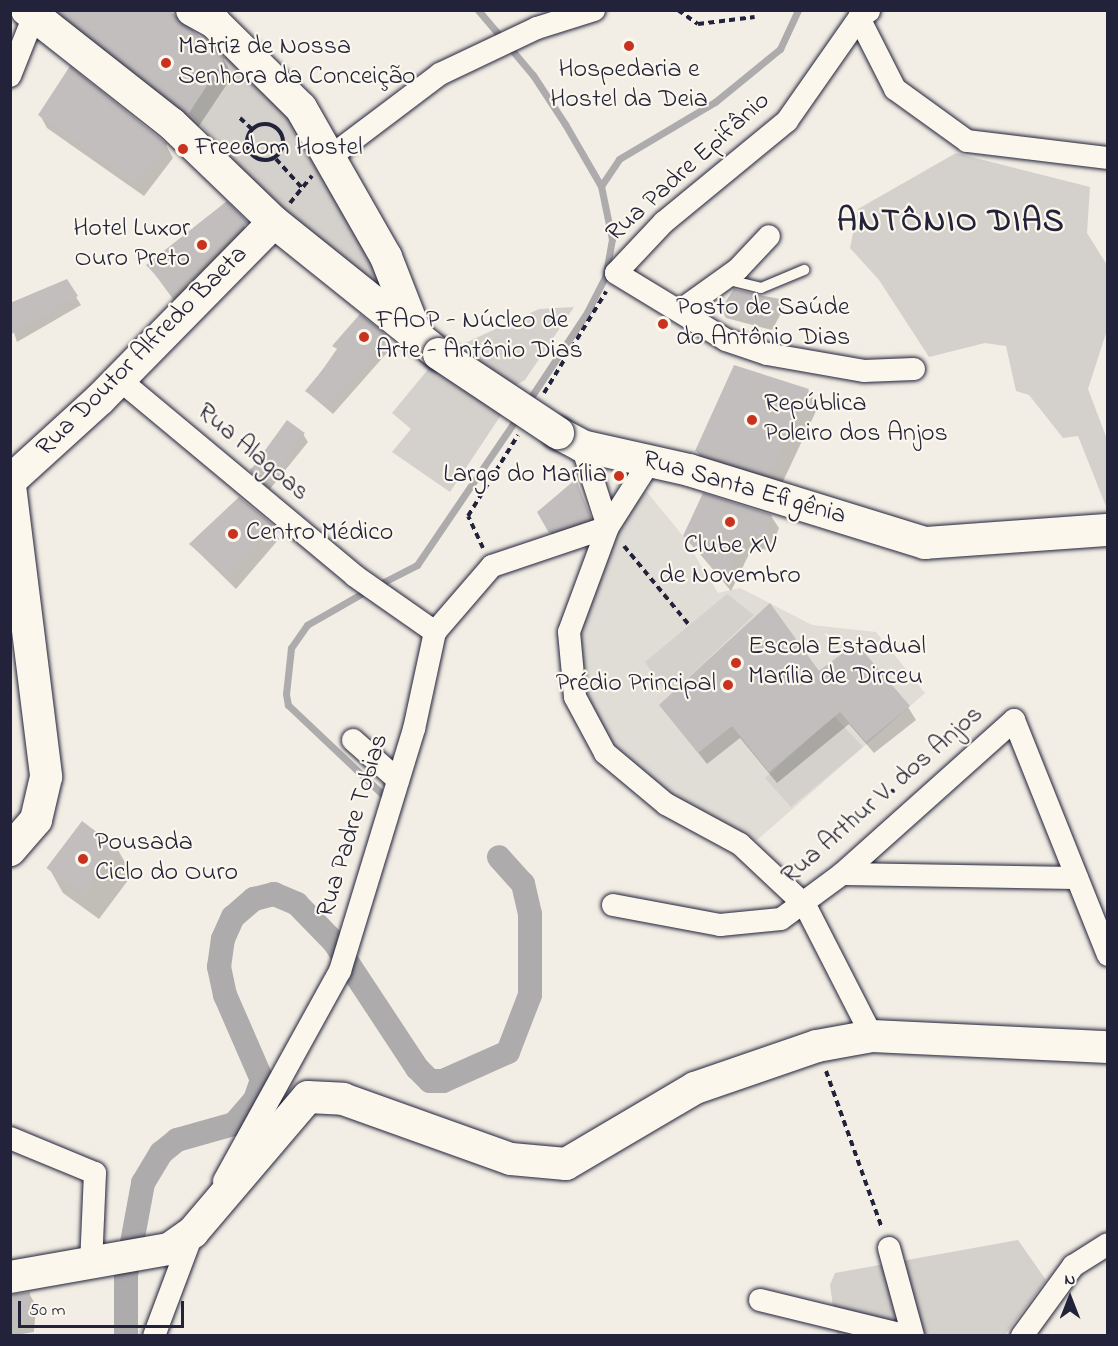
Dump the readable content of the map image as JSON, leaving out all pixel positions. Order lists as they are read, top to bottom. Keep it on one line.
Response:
{"streets":{"street":["Rua Padre Epifânio","Rua Doutor Alfredo Baeta","Rua Alagoas","Rua Santa Efigênia","Rua Arthur V. dos Anjos","Rua Padre Tobias"]},"crossings":[["Rua Doutor Alfredo Baeta","Rua Alagoas"],["Rua Doutor Alfredo Baeta","Rua Santa Efigênia"],["Rua Alagoas","Rua Padre Tobias"]],"districts":["ANTÔNIO DIAS"],"places":["Hospedaria e Hostel da Deia","Matriz de Nossa Senhora da Conceição","Freedom Hostel","Hotel Luxor Ouro Preto","Posto de Saúde do Antônio Dias","FAOP - Núcleo de Arte - Antônio Dias","República Poleiro dos Anjos","Largo do Marília","Clube XV de Novembro","Centro Médico","Escola Estadual Marília de Dirceu","Prédio Principal","Pousada Ciclo do Ouro"],"scale_bar":"50 m","north":"top"}
